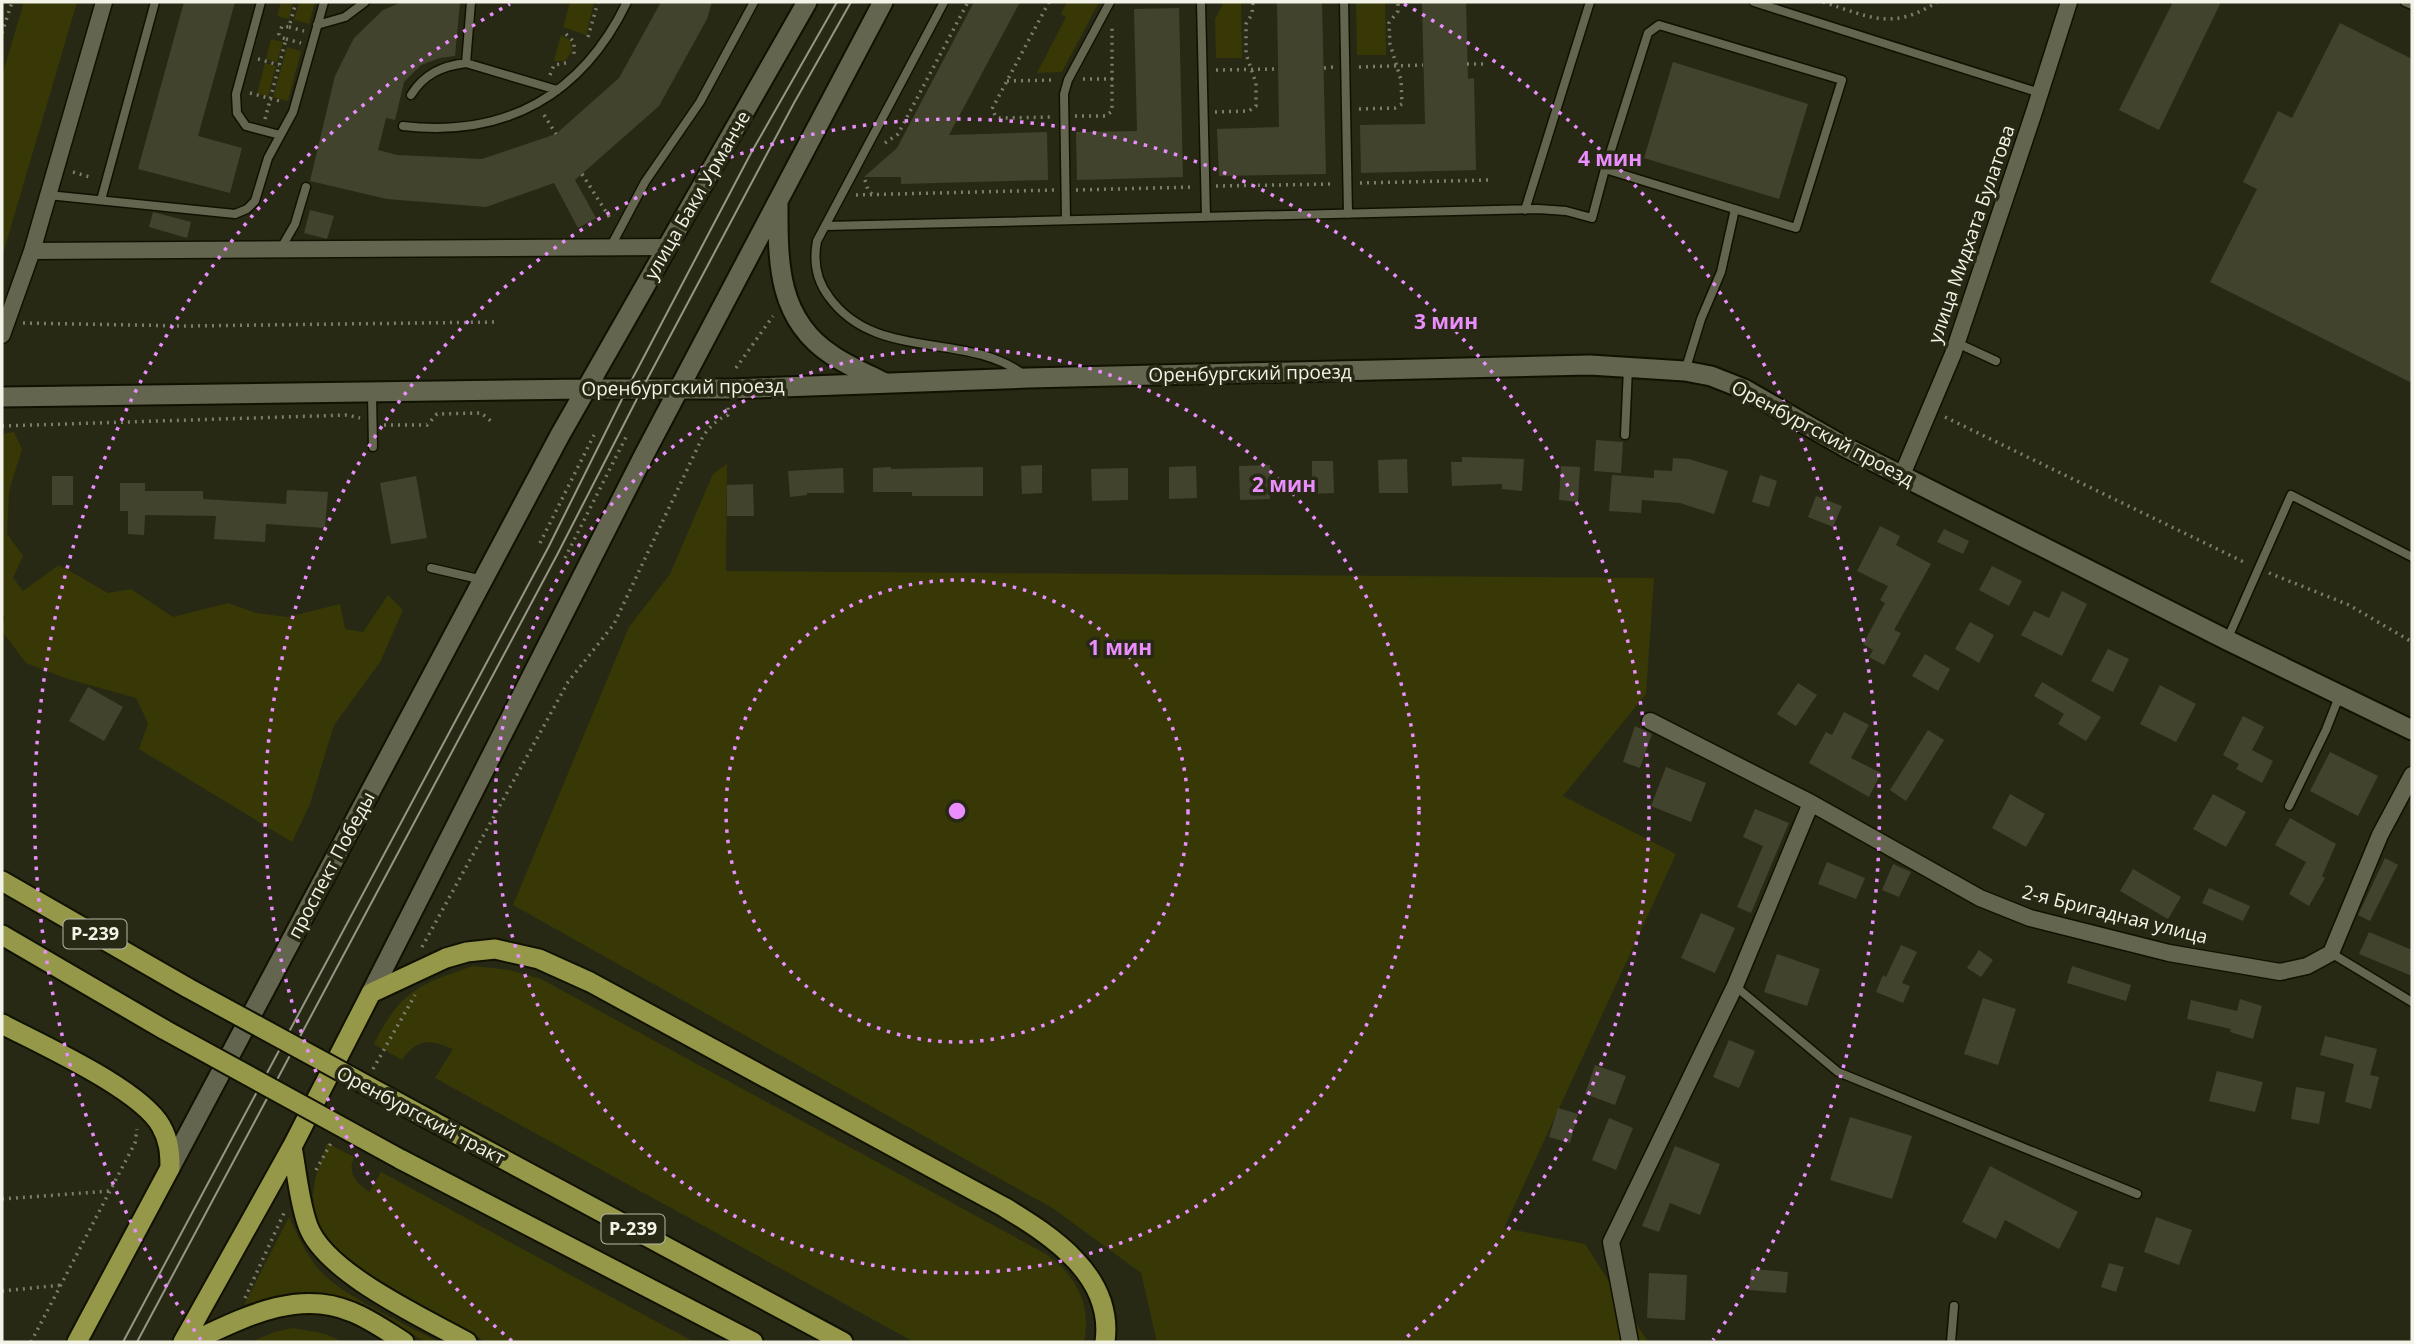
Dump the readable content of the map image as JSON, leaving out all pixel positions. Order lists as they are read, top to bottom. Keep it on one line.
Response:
{"streets":{"main road":["улица Баки Урманче","Оренбургский проезд","проспект Победы","Р-239","Оренбургский тракт"],"street":["улица Мидхата Булатова","2-я Бригадная улица"]},"crossings":[["улица Баки Урманче","Оренбургский проезд"],["улица Баки Урманче","проспект Победы"],["улица Мидхата Булатова","Оренбургский проезд"],["Оренбургский проезд","проспект Победы"]],"rings":["4 мин","3 мин","2 мин","1 мин"]}
